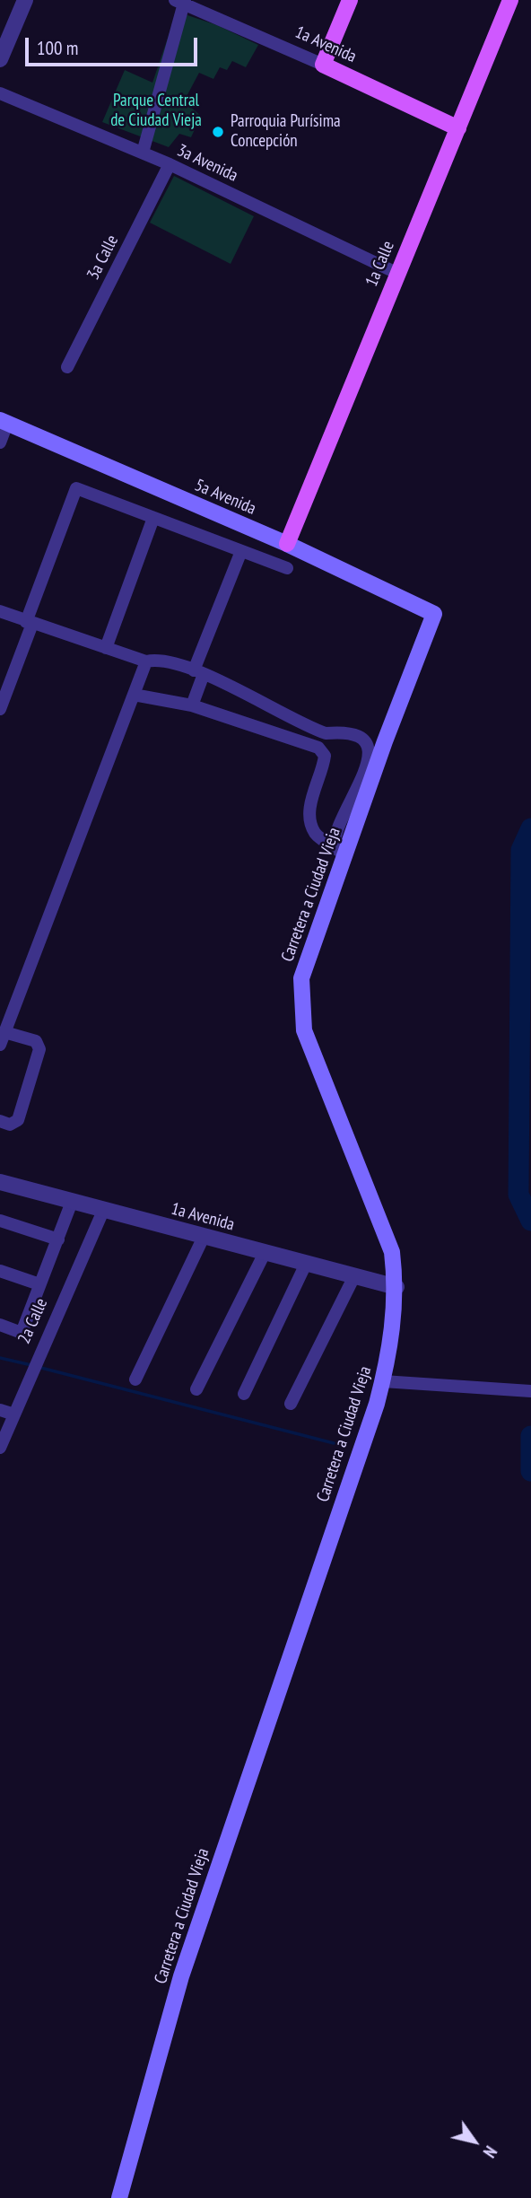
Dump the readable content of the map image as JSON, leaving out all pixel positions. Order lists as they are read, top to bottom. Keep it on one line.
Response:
{"streets":{"main road":["1a Avenida","1a Calle","5a Avenida","Carretera a Ciudad Vieja"],"street":["3a Avenida","3a Calle","2a Calle"]},"crossings":[["1a Avenida","1a Calle"],["1a Avenida","Carretera a Ciudad Vieja"],["1a Avenida","2a Calle"],["3a Avenida","3a Calle"],["3a Avenida","1a Calle"],["1a Calle","5a Avenida"],["5a Avenida","Carretera a Ciudad Vieja"]],"parks":["Parque Central de Ciudad Vieja"],"places":["Parroquia Purísima Concepción"],"scale_bar":"100 m","north":"bottom right"}
